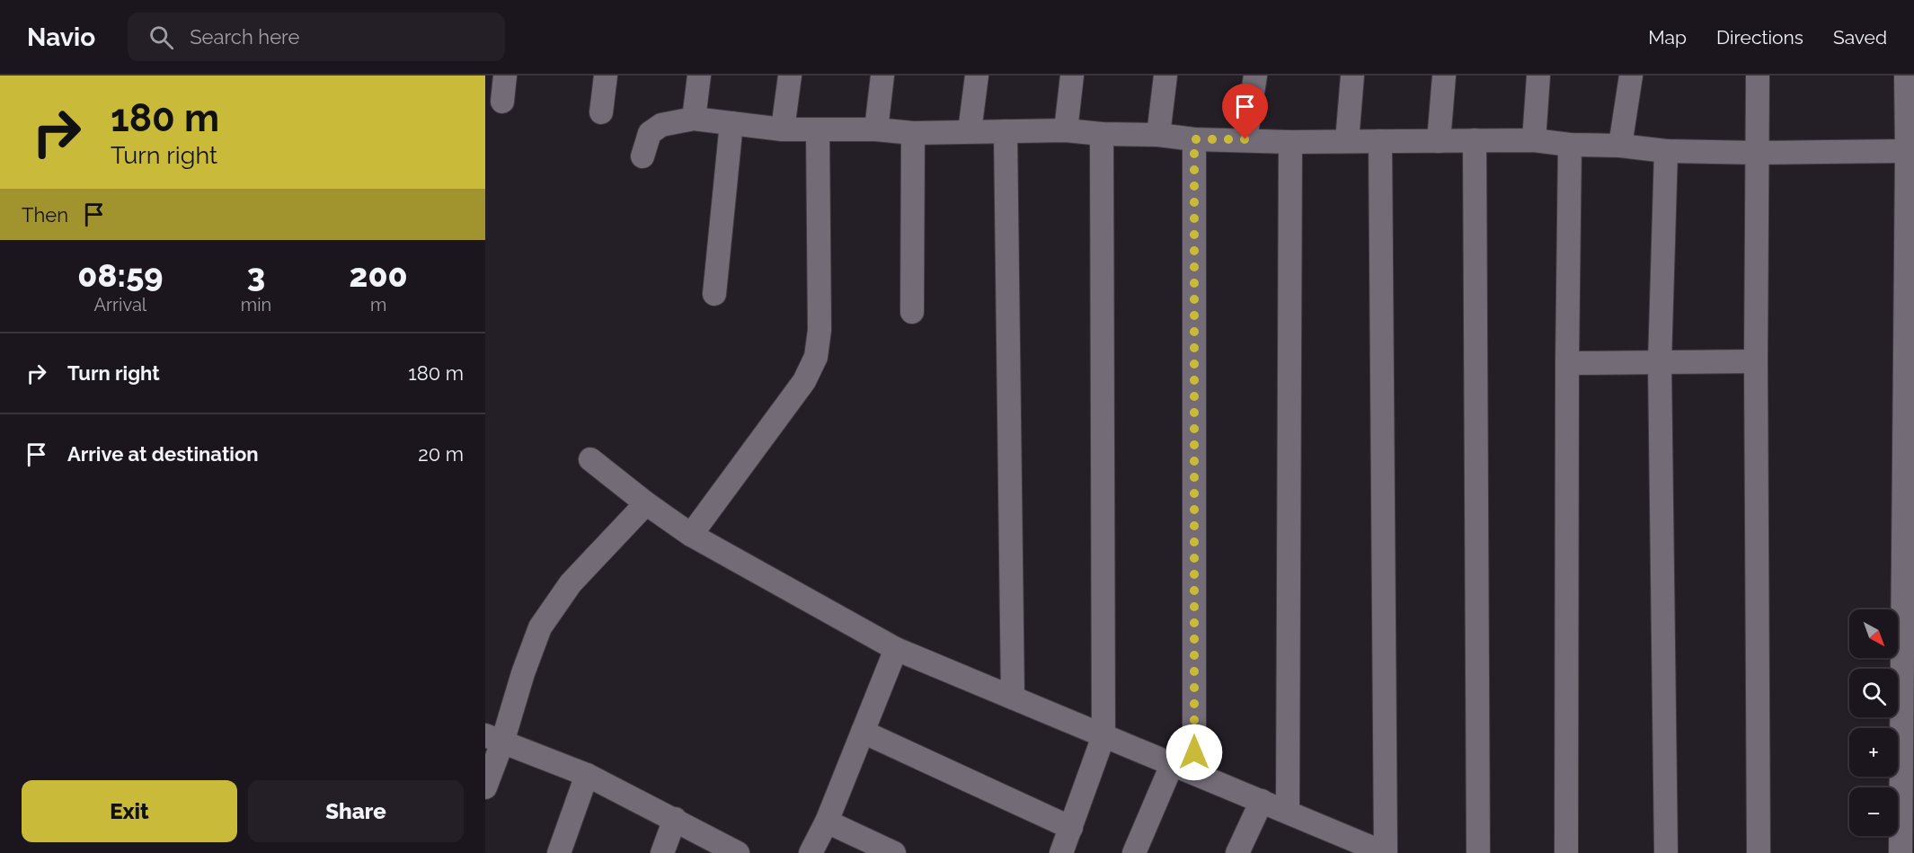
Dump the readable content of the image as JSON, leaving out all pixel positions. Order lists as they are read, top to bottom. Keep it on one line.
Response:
{"north":"bottom right","page":{"header":"Navio","search":"Search here","nav":["Map","Directions","Saved"],"turn":["180 m","Turn right"],"then":"Then","eta":["08:59","Arrival","3","min","200","m"],"list":[{"name":"Turn right","value":"180 m"},{"name":"Arrive at destination","value":"20 m"}],"map_buttons":["+","−"],"buttons":["Exit","Share"]}}
